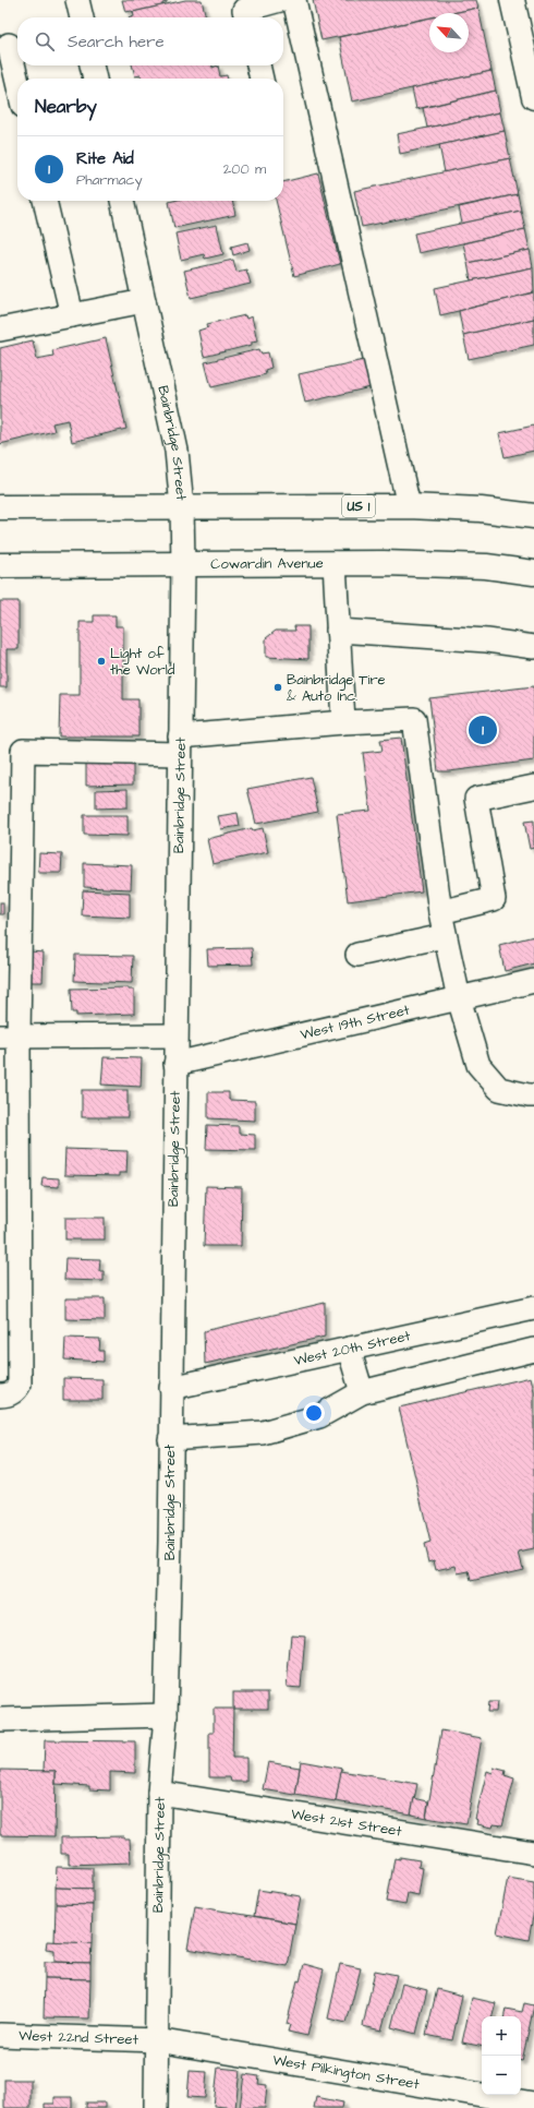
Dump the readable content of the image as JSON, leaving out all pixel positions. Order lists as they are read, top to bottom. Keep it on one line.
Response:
{"streets":{"main road":["US 1","Cowardin Avenue"],"street":["Bainbridge Street","West 19th Street","West 20th Street","West 21st Street","West 22nd Street","West Pilkington Street"]},"crossings":[["Bainbridge Street","US 1"],["Bainbridge Street","Cowardin Avenue"],["Bainbridge Street","West 19th Street"],["Bainbridge Street","West 20th Street"],["Bainbridge Street","West 21st Street"],["Bainbridge Street","West 22nd Street"],["Bainbridge Street","West Pilkington Street"],["West 22nd Street","West Pilkington Street"]],"places":["Light of the World","Bainbridge Tire & Auto Inc."],"north":"top left","page":{"search":"Search here","heading":"Nearby","list":[{"mark":"1","name":"Rite Aid","note":"Pharmacy","value":"200 m"}],"pins":"1","map_buttons":["+","−"]}}
